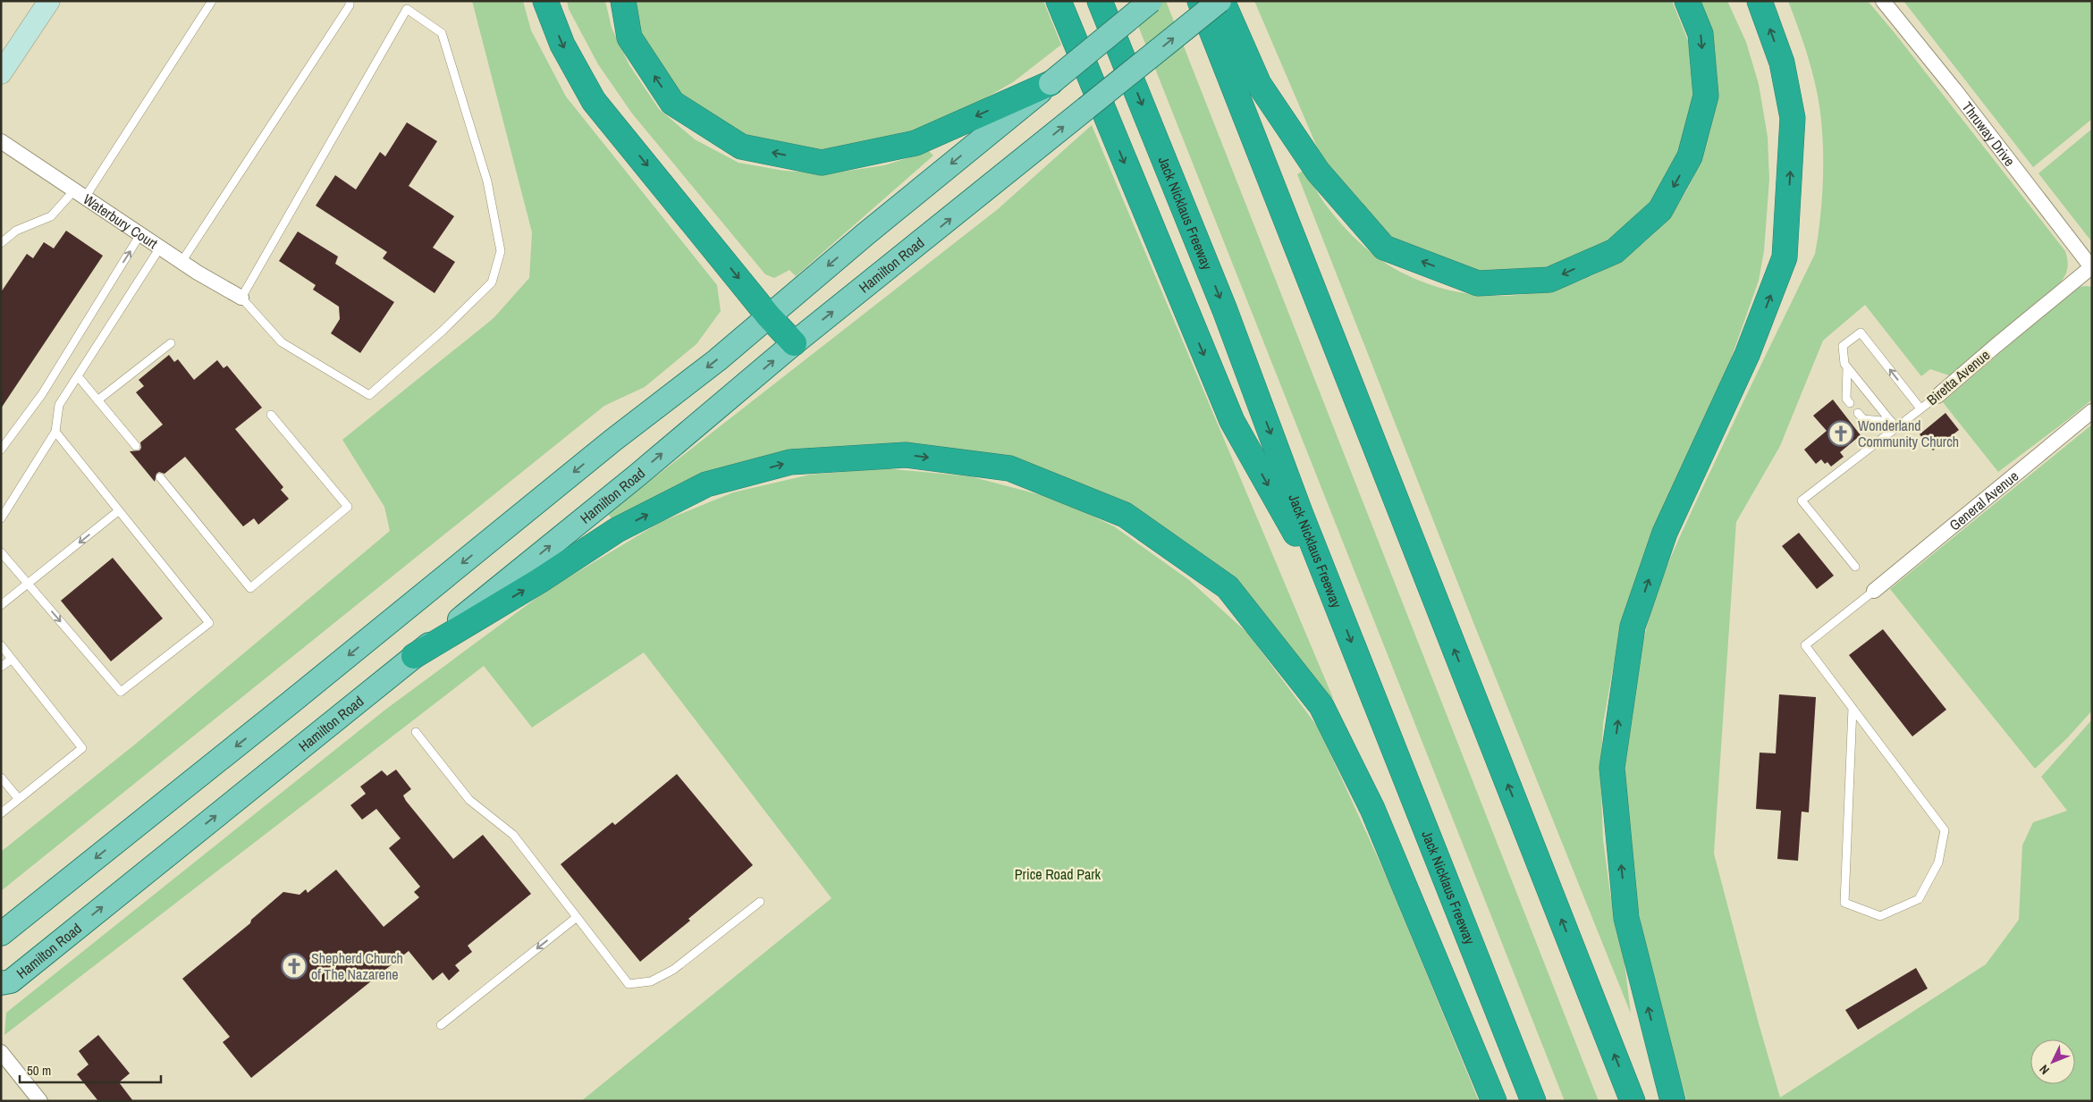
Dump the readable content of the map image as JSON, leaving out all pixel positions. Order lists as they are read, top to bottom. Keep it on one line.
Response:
{"streets":{"highway":["Jack Nicklaus Freeway"],"main road":["Hamilton Road"],"street":["Thruway Drive","Waterbury Court","Biretta Avenue","General Avenue"]},"crossings":[["Thruway Drive","Biretta Avenue"]],"parks":["Price Road Park"],"places":{"church":["Wonderland Community Church","Shepherd Church of The Nazarene"]},"scale_bar":"50 m","north":"bottom left"}
